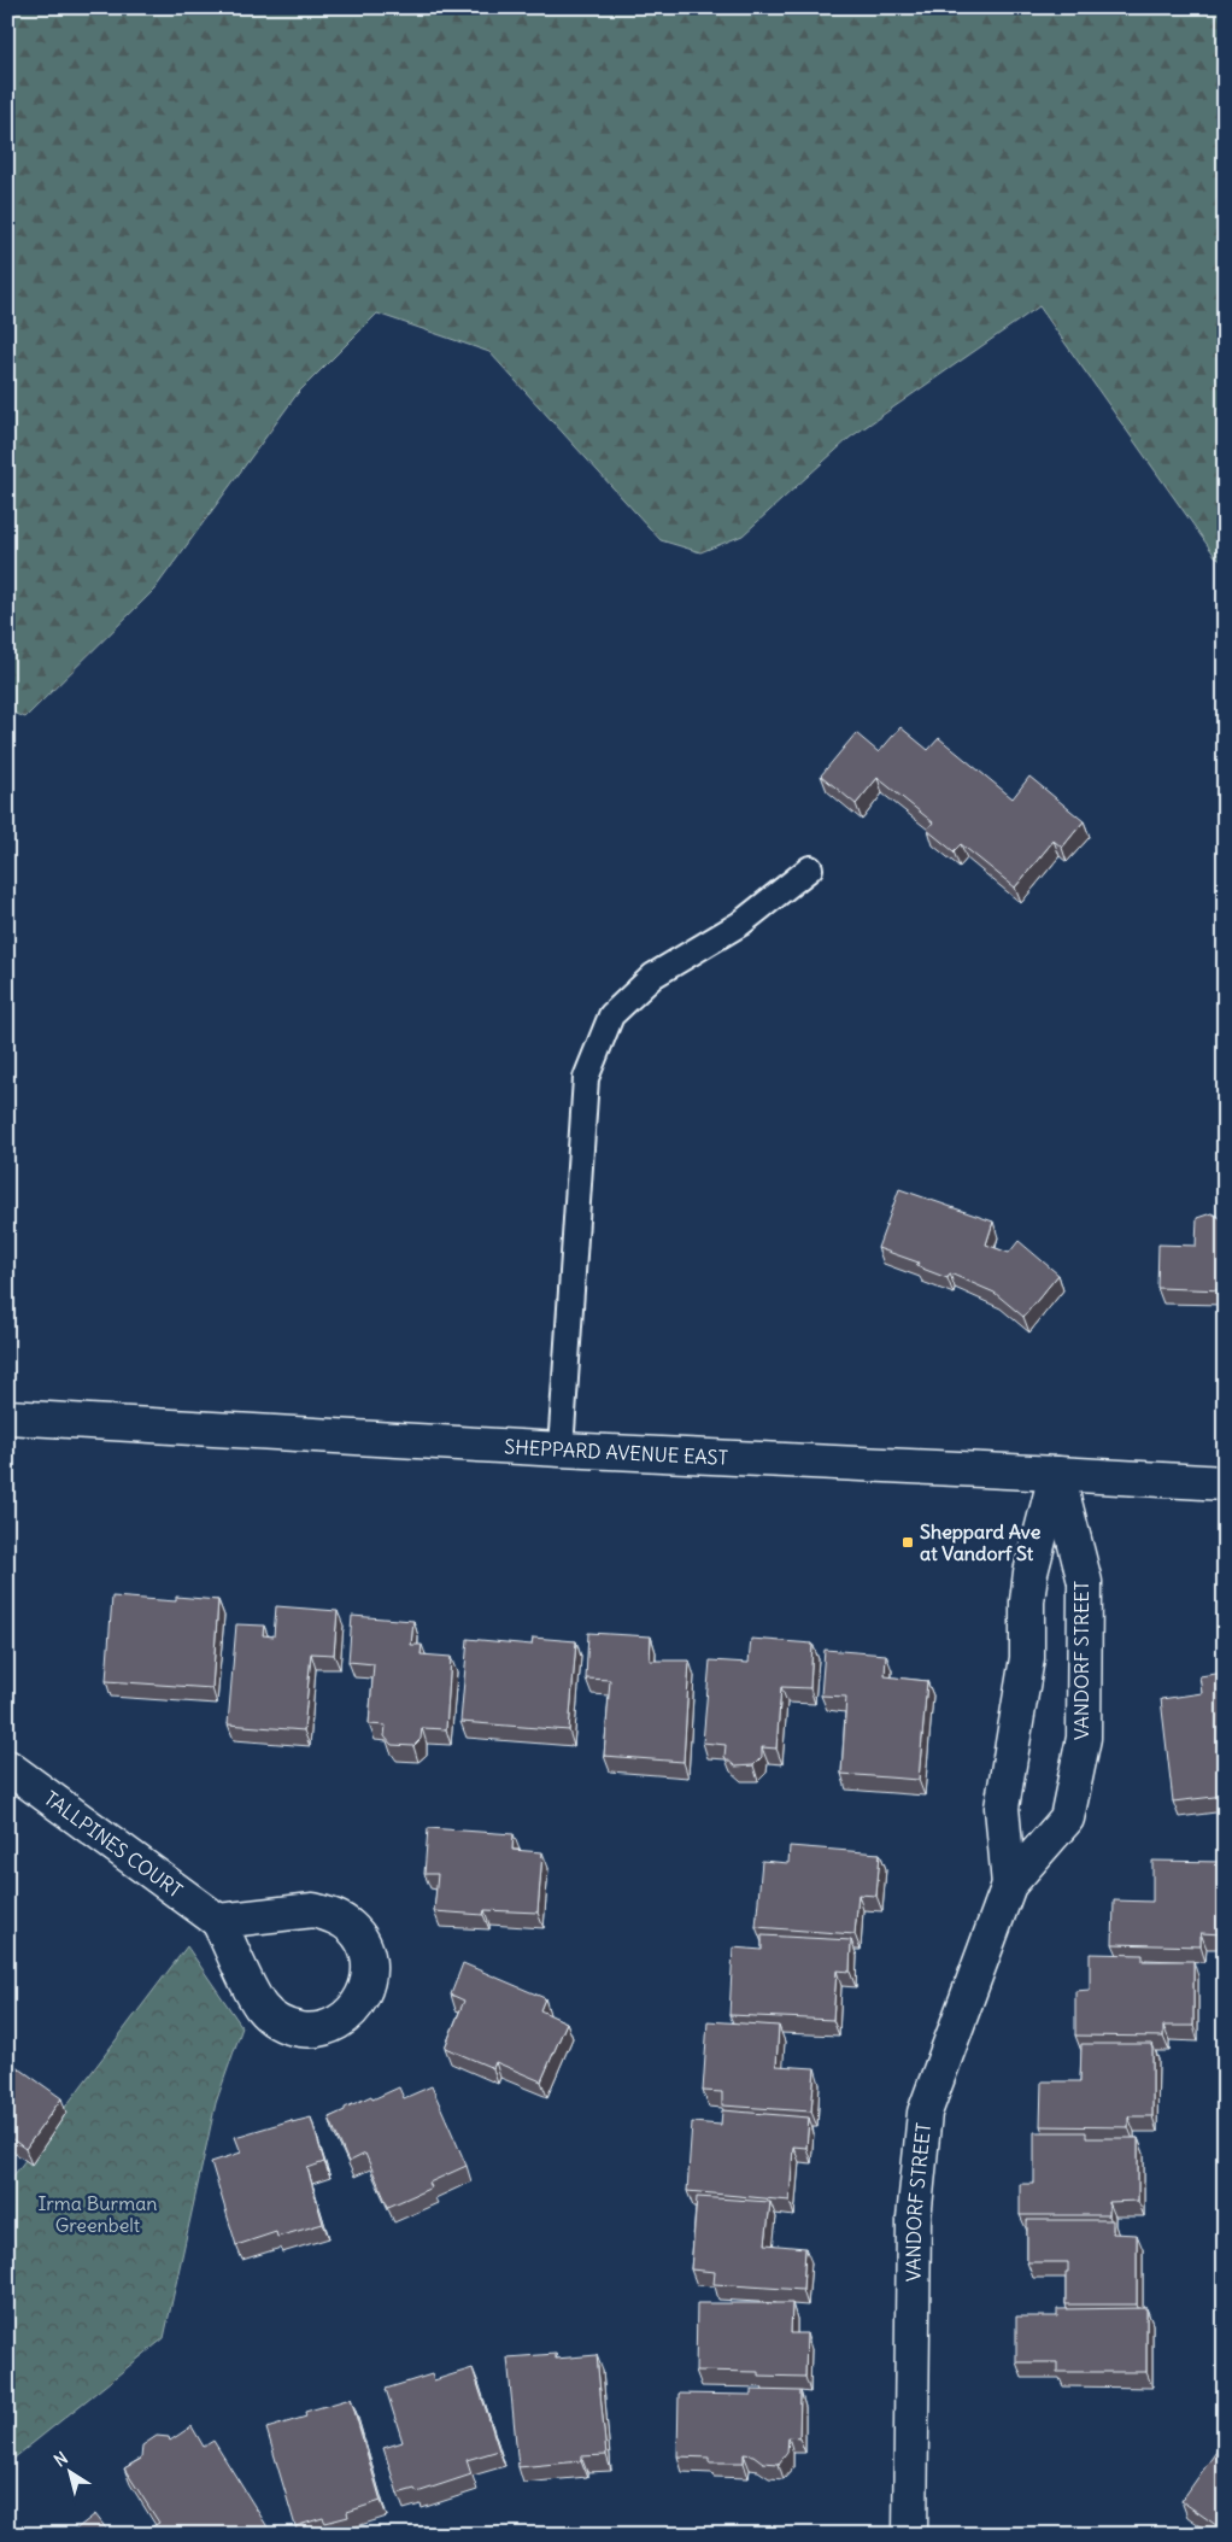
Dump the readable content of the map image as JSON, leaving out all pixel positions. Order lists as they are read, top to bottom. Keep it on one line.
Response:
{"streets":{"street":["SHEPPARD AVENUE EAST","VANDORF STREET","TALLPINES COURT"]},"crossings":[["SHEPPARD AVENUE EAST","VANDORF STREET"]],"parks":["Irma Burman Greenbelt"],"places":{"transit":["Sheppard Ave at Vandorf St"]},"north":"top left"}
